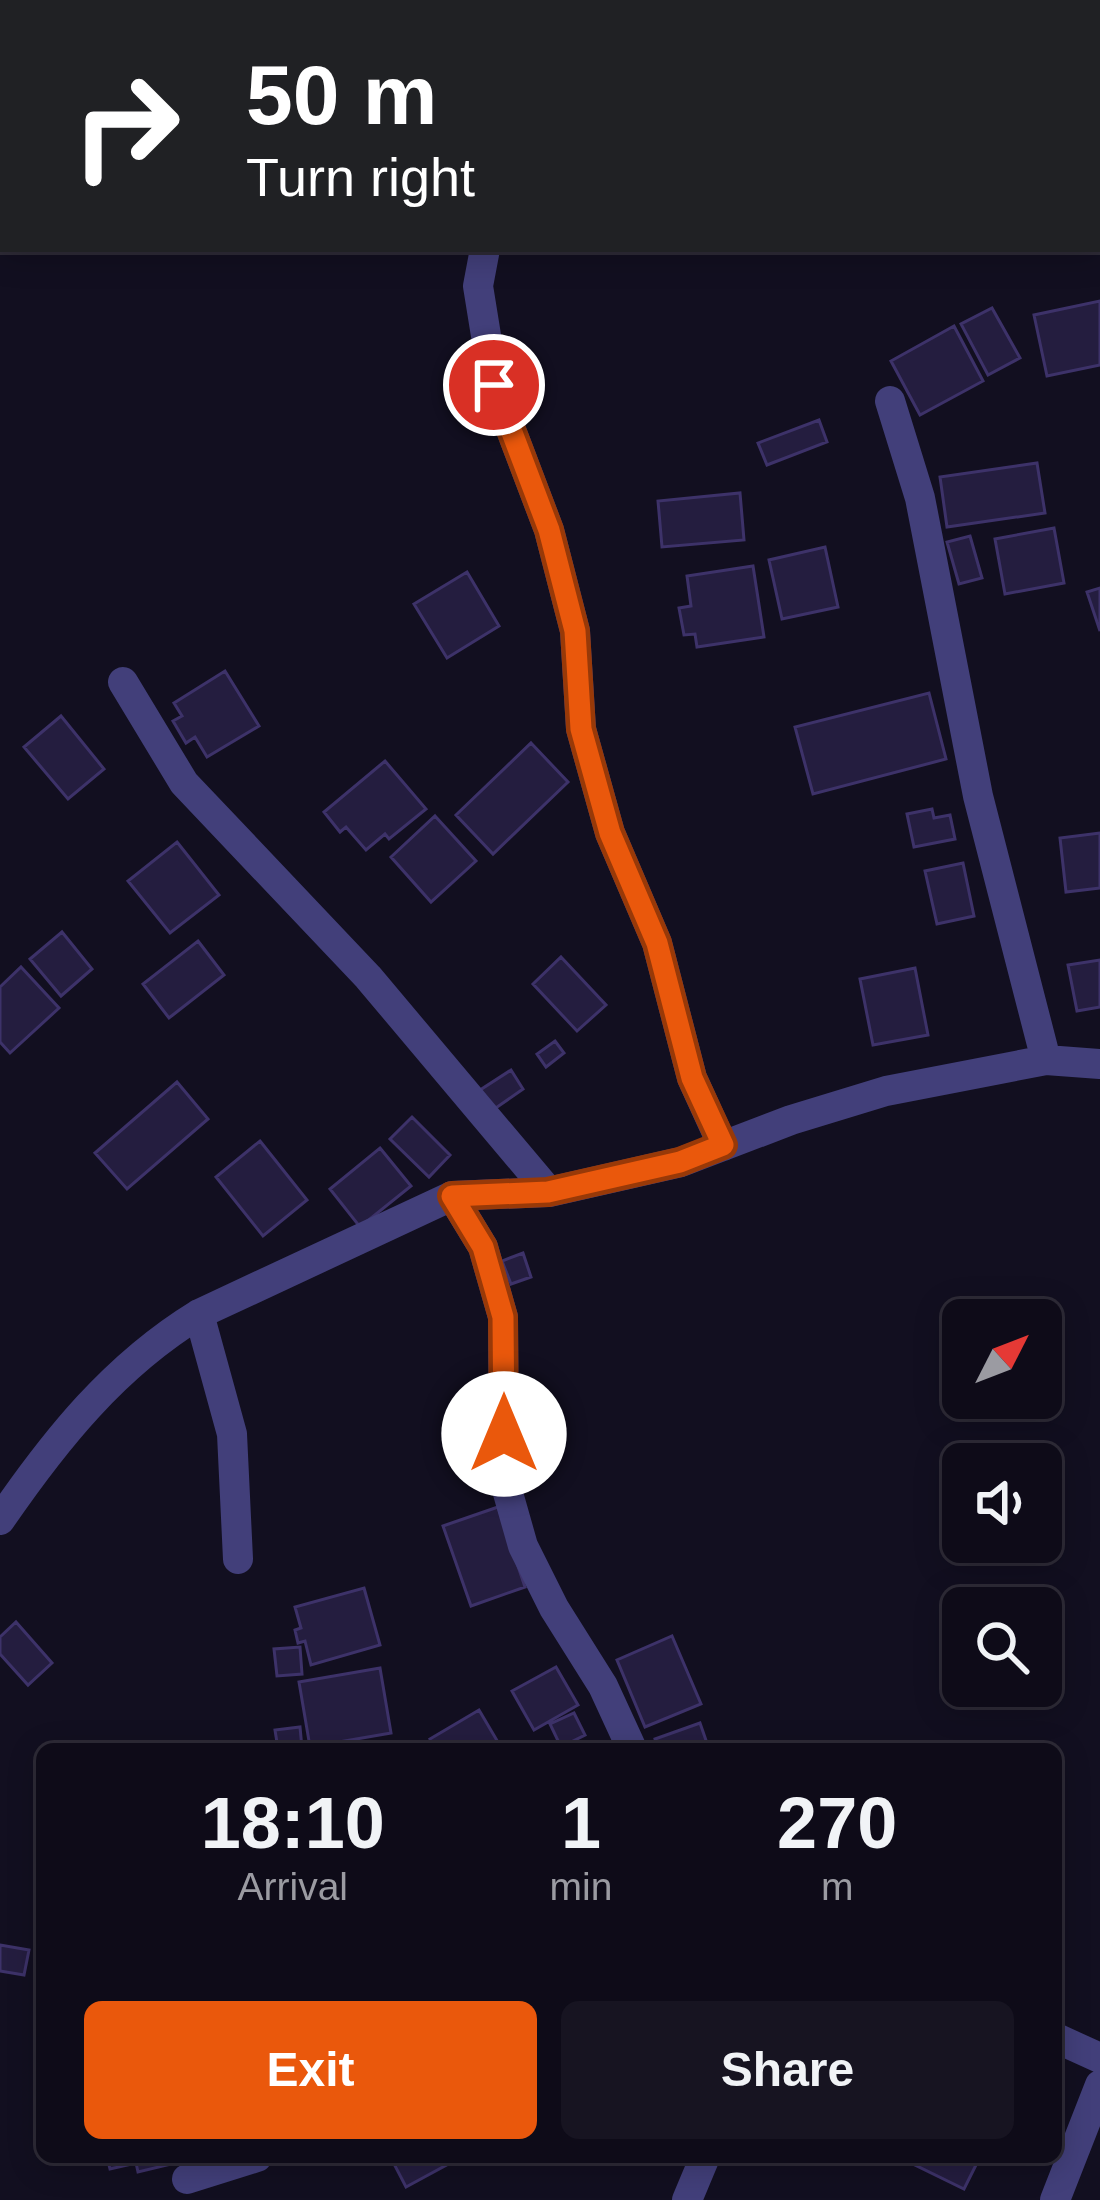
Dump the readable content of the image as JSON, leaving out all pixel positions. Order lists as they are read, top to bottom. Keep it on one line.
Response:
{"north":"top right","page":{"turn":["50 m","Turn right"],"eta":["18:10","Arrival","1","min","270","m"],"buttons":["Exit","Share"]}}
